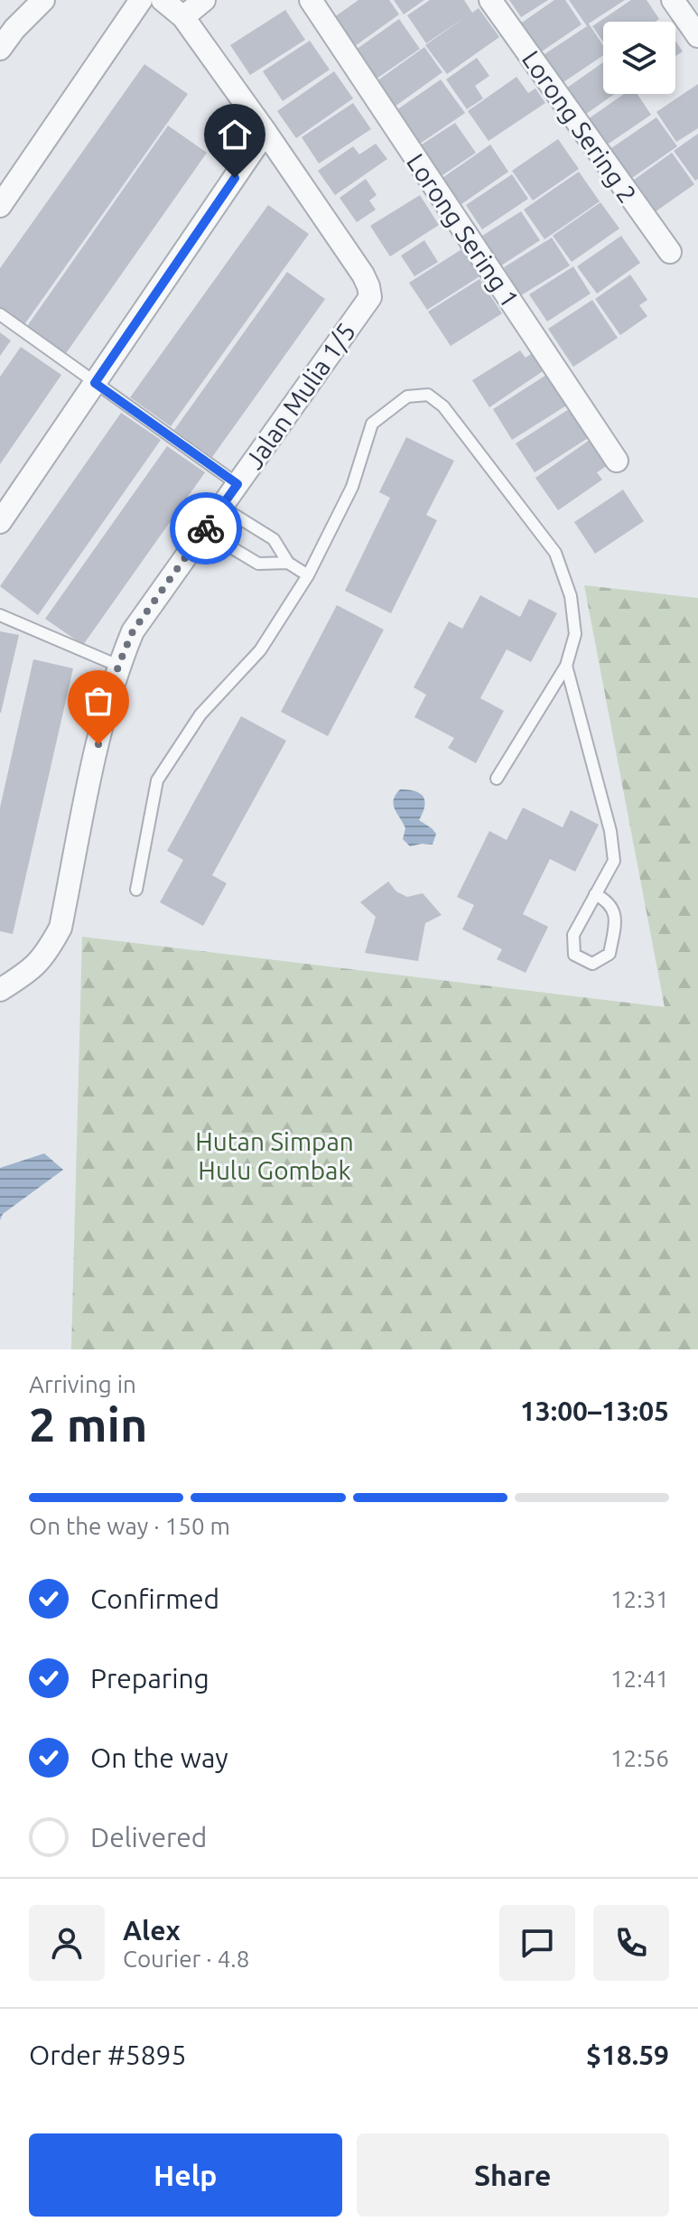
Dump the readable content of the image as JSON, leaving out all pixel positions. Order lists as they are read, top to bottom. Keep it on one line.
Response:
{"streets":{"street":["Lorong Sering 2","Lorong Sering 1","Jalan Mulia 1/5"]},"parks":["Hutan Simpan Hulu Gombak"],"page":{"heading":["2 min","Arriving in","13:00–13:05"],"panel":["Alex","Courier · 4.8","Order #5895","$18.59"],"bar":"On the way · 150 m","list":[["Confirmed","12:31"],["Preparing","12:41"],["On the way","12:56"],"Delivered"],"buttons":["Help","Share"]}}
